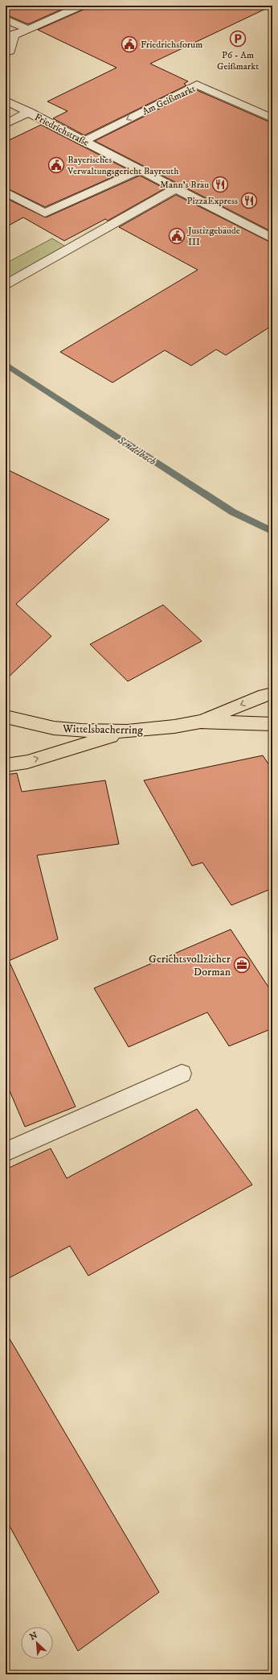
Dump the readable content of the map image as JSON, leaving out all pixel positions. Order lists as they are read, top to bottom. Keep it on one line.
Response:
{"streets":{"main road":["Wittelsbacherring"],"street":["Am Geißmarkt","Friedrichstraße"]},"crossings":[["Am Geißmarkt","Friedrichstraße"]],"water":["Sendelbach"],"places":{"parking":["P6 - Am Geißmarkt"],"public building":["Friedrichsforum","Bayerisches Verwaltungsgericht Bayreuth","Justizgebäude III"],"restaurant":["Mann's Bräu","PizzaExpress"],"office":["Gerichtsvollzieher Dorman"]},"north":"top left"}
